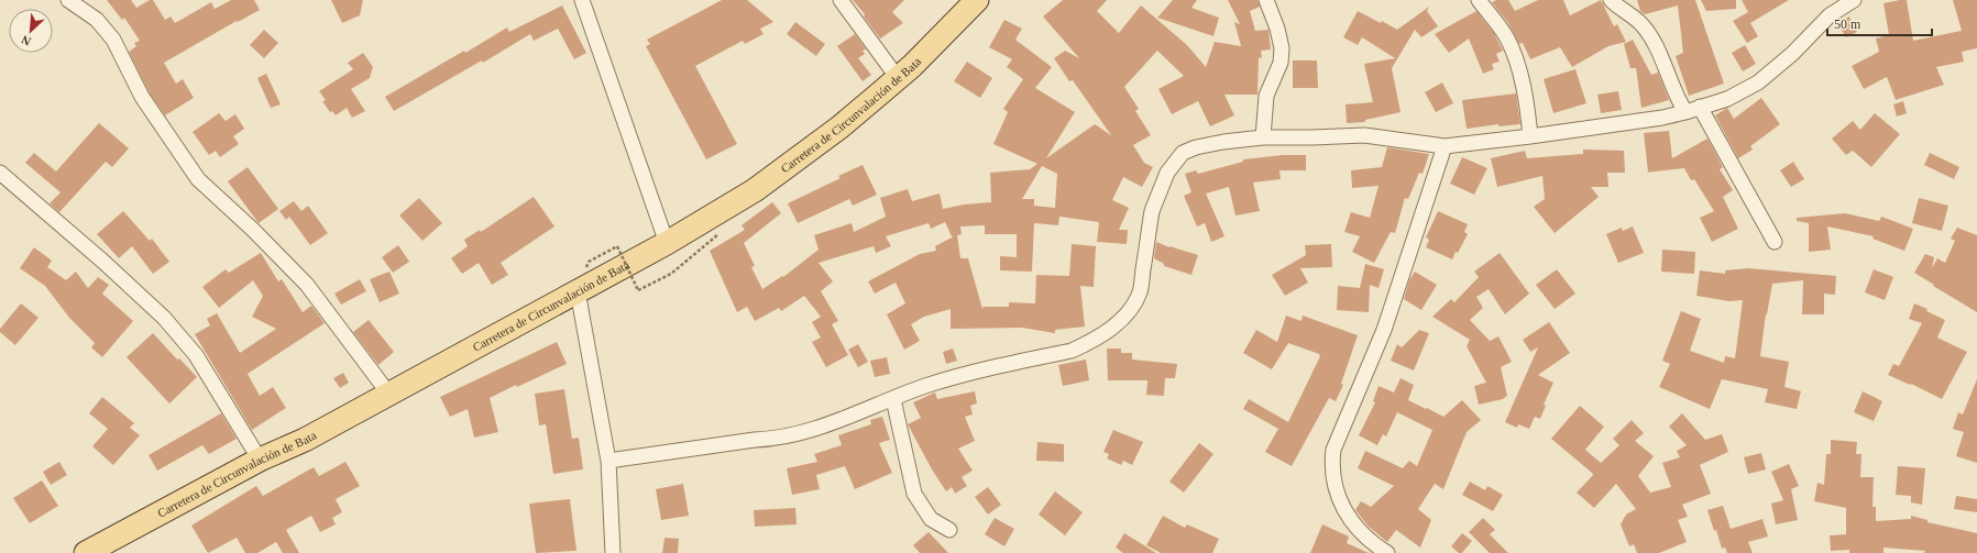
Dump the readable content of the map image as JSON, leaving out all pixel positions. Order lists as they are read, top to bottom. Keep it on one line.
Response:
{"streets":{"main road":["Carretera de Circunvalación de Bata"]},"scale_bar":"50 m","north":"bottom left"}
